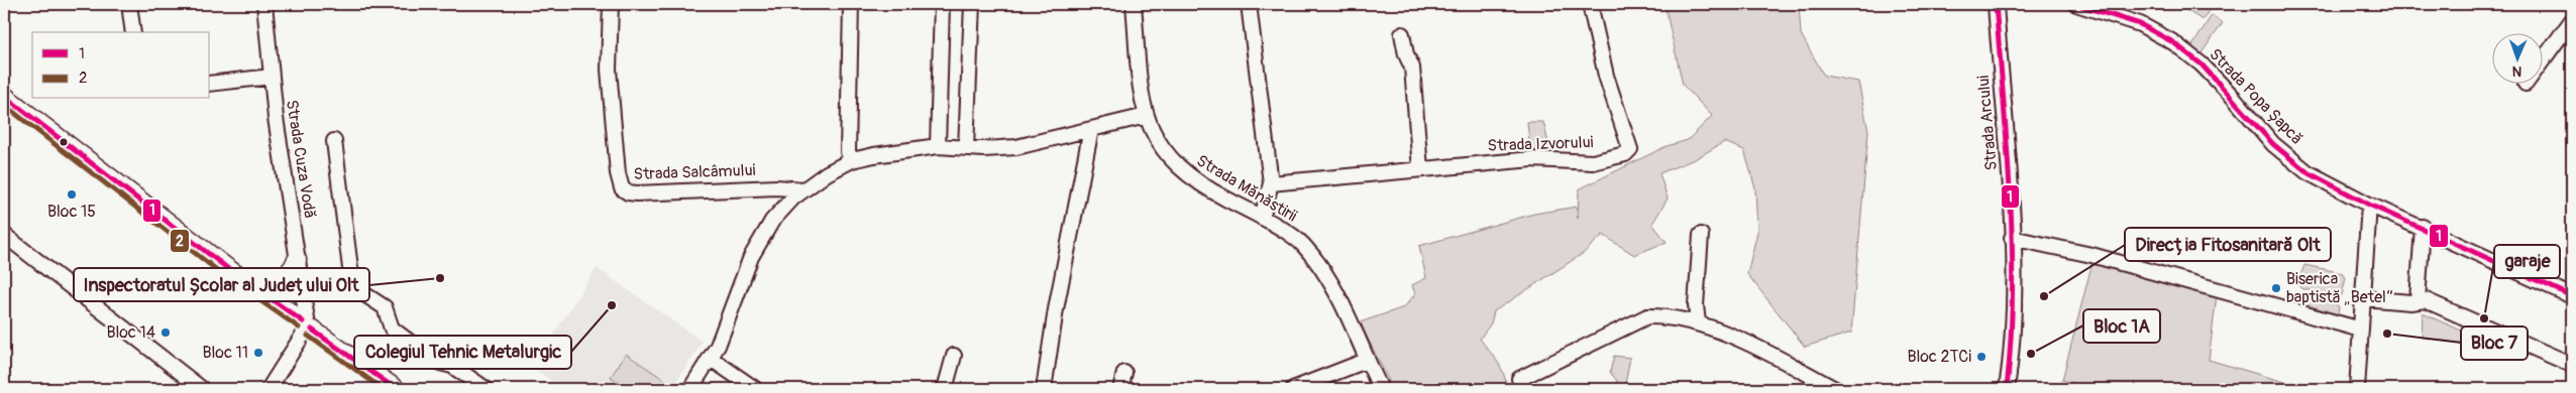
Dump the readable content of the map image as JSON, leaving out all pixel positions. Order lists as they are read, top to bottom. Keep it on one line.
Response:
{"streets":{"street":["Strada Popa Șapcă","Strada Arcului","Strada Izvorului","Strada Cuza Vodă","Strada Salcâmului","Strada Mănăstirii"]},"places":["Bloc 15","Inspectoratul Școlar al Județului Olt","Biserica baptistă „Betel”","Direcția Fitosanitară Olt","Colegiul Tehnic Metalurgic","garaje","Bloc 14","Bloc 7","Bloc 11","Bloc 1A","Bloc 2TCi"],"lines":["transit line 1","transit line 2"],"legend":["1","2"],"north":"bottom"}
